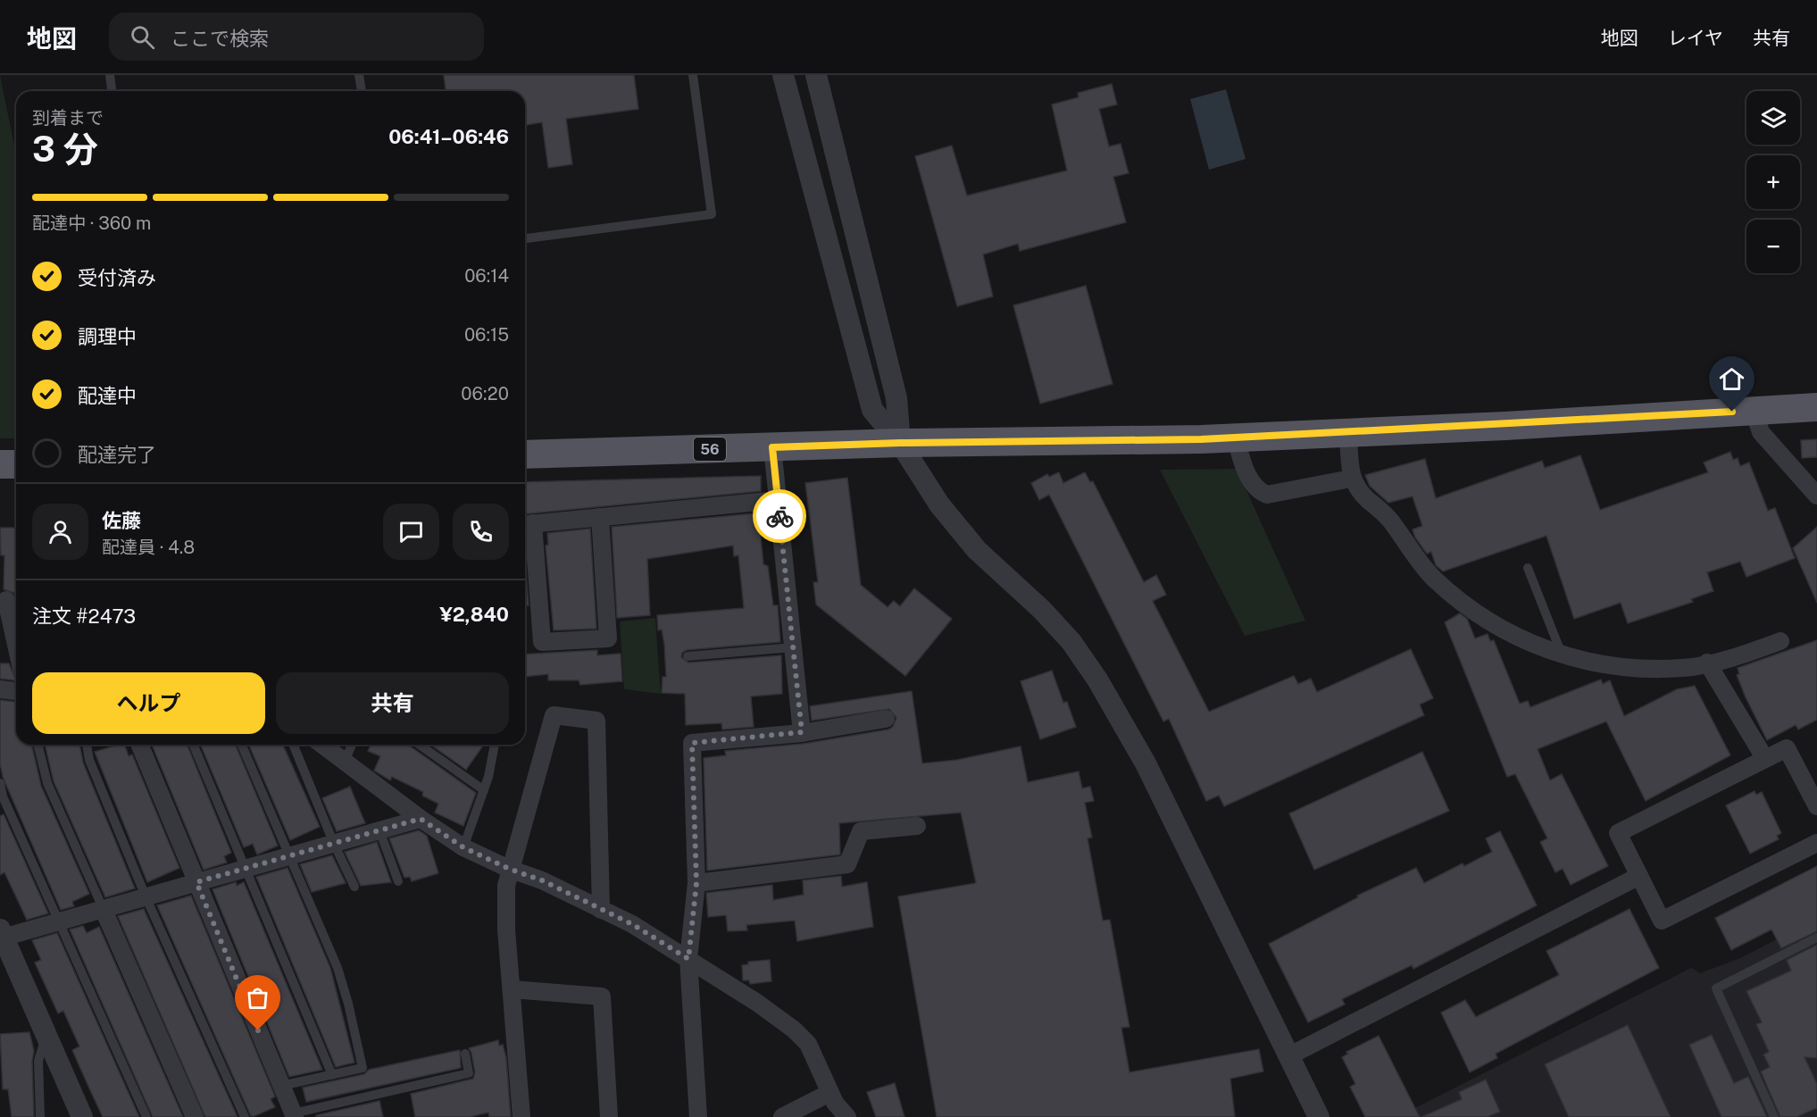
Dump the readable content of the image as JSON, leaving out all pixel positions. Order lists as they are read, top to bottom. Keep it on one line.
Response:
{"streets":{"main road":["56"]},"page":{"header":"地図","search":"ここで検索","nav":["地図","レイヤ","共有"],"map_buttons":["+","−"],"heading":["3 分","到着まで","06:41–06:46"],"panel":["佐藤","配達員 · 4.8","注文 #2473","¥2,840"],"bar":"配達中 · 360 m","list":[["受付済み","06:14"],["調理中","06:15"],["配達中","06:20"],"配達完了"],"buttons":["ヘルプ","共有"]}}
